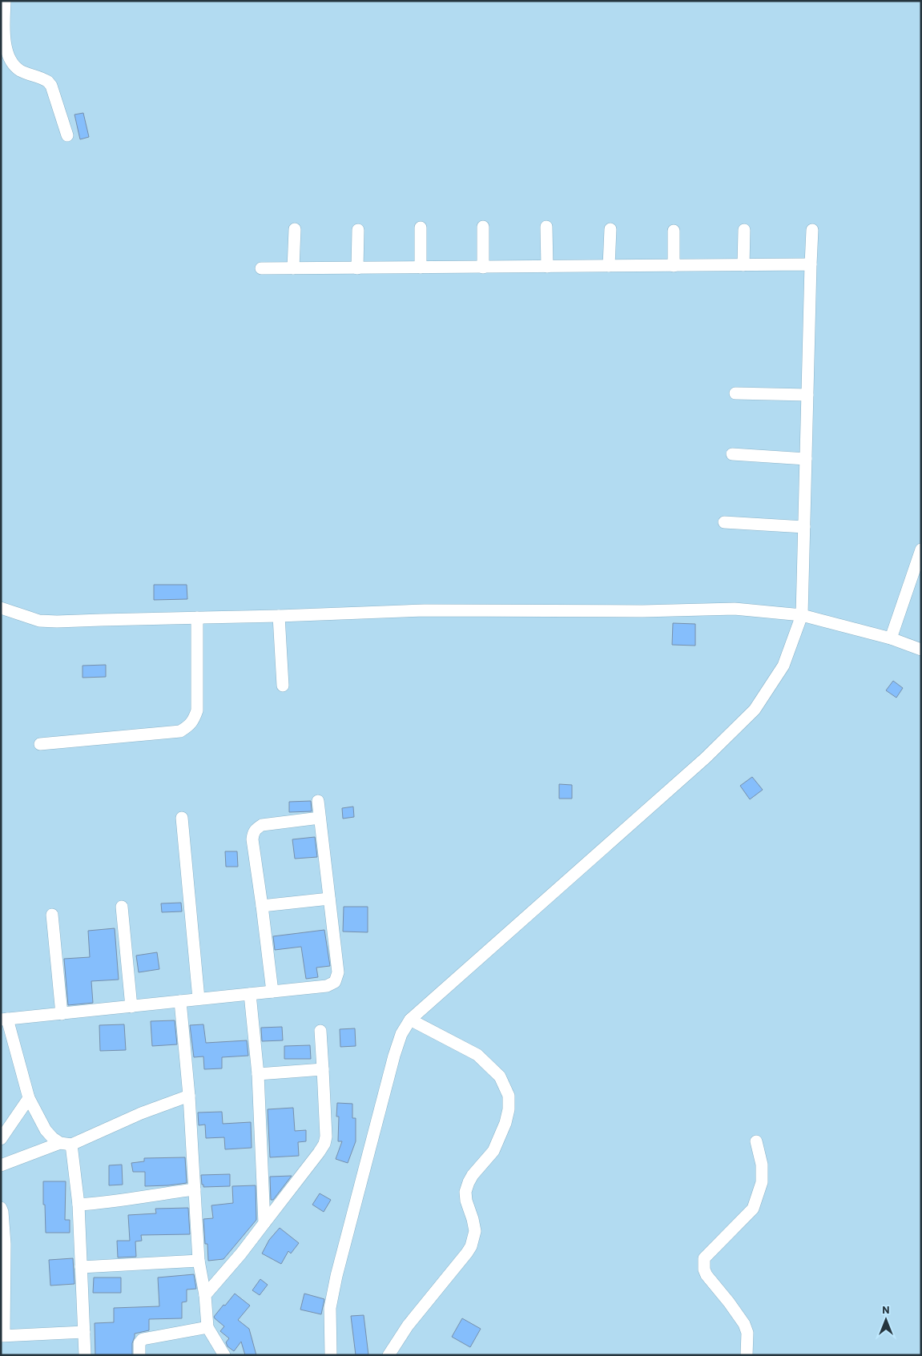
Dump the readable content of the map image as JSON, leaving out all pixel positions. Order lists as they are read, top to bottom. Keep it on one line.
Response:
{"north":"top"}
